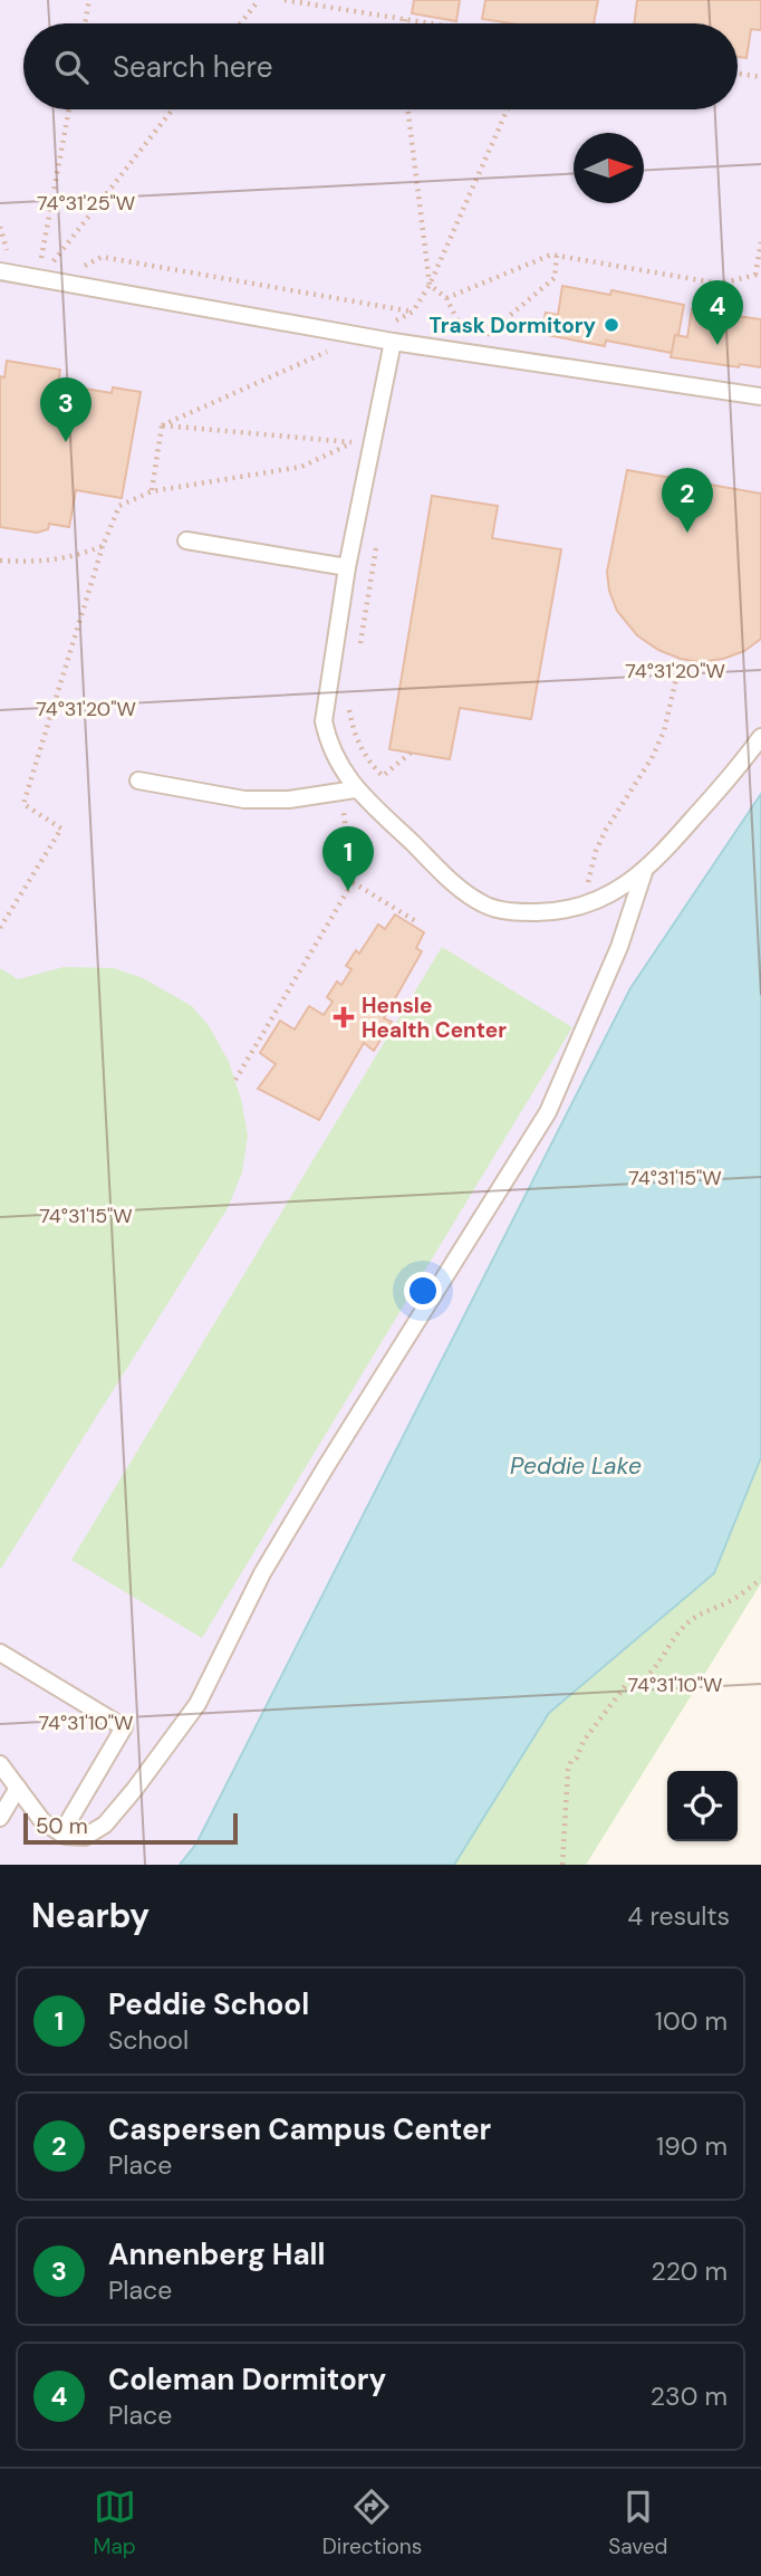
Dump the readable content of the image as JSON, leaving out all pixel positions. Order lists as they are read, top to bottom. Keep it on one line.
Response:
{"water":["Peddie Lake"],"places":{"other":["Trask Dormitory"],"health":["Hensle Health Center"]},"scale_bar":"50 m","north":"right","page":{"search":"Search here","pins":["4","3","2","1"],"scale":"50 m","heading":["Nearby","4 results"],"list":[{"mark":"1","name":"Peddie School","note":"School","value":"100 m"},{"mark":"2","name":"Caspersen Campus Center","note":"Place","value":"190 m"},{"mark":"3","name":"Annenberg Hall","note":"Place","value":"220 m"},{"mark":"4","name":"Coleman Dormitory","note":"Place","value":"230 m"}],"nav":["Map","Directions","Saved"]},"coordinates":["74°31'25\"W","74°31'20\"W","74°31'15\"W","74°31'10\"W"]}
